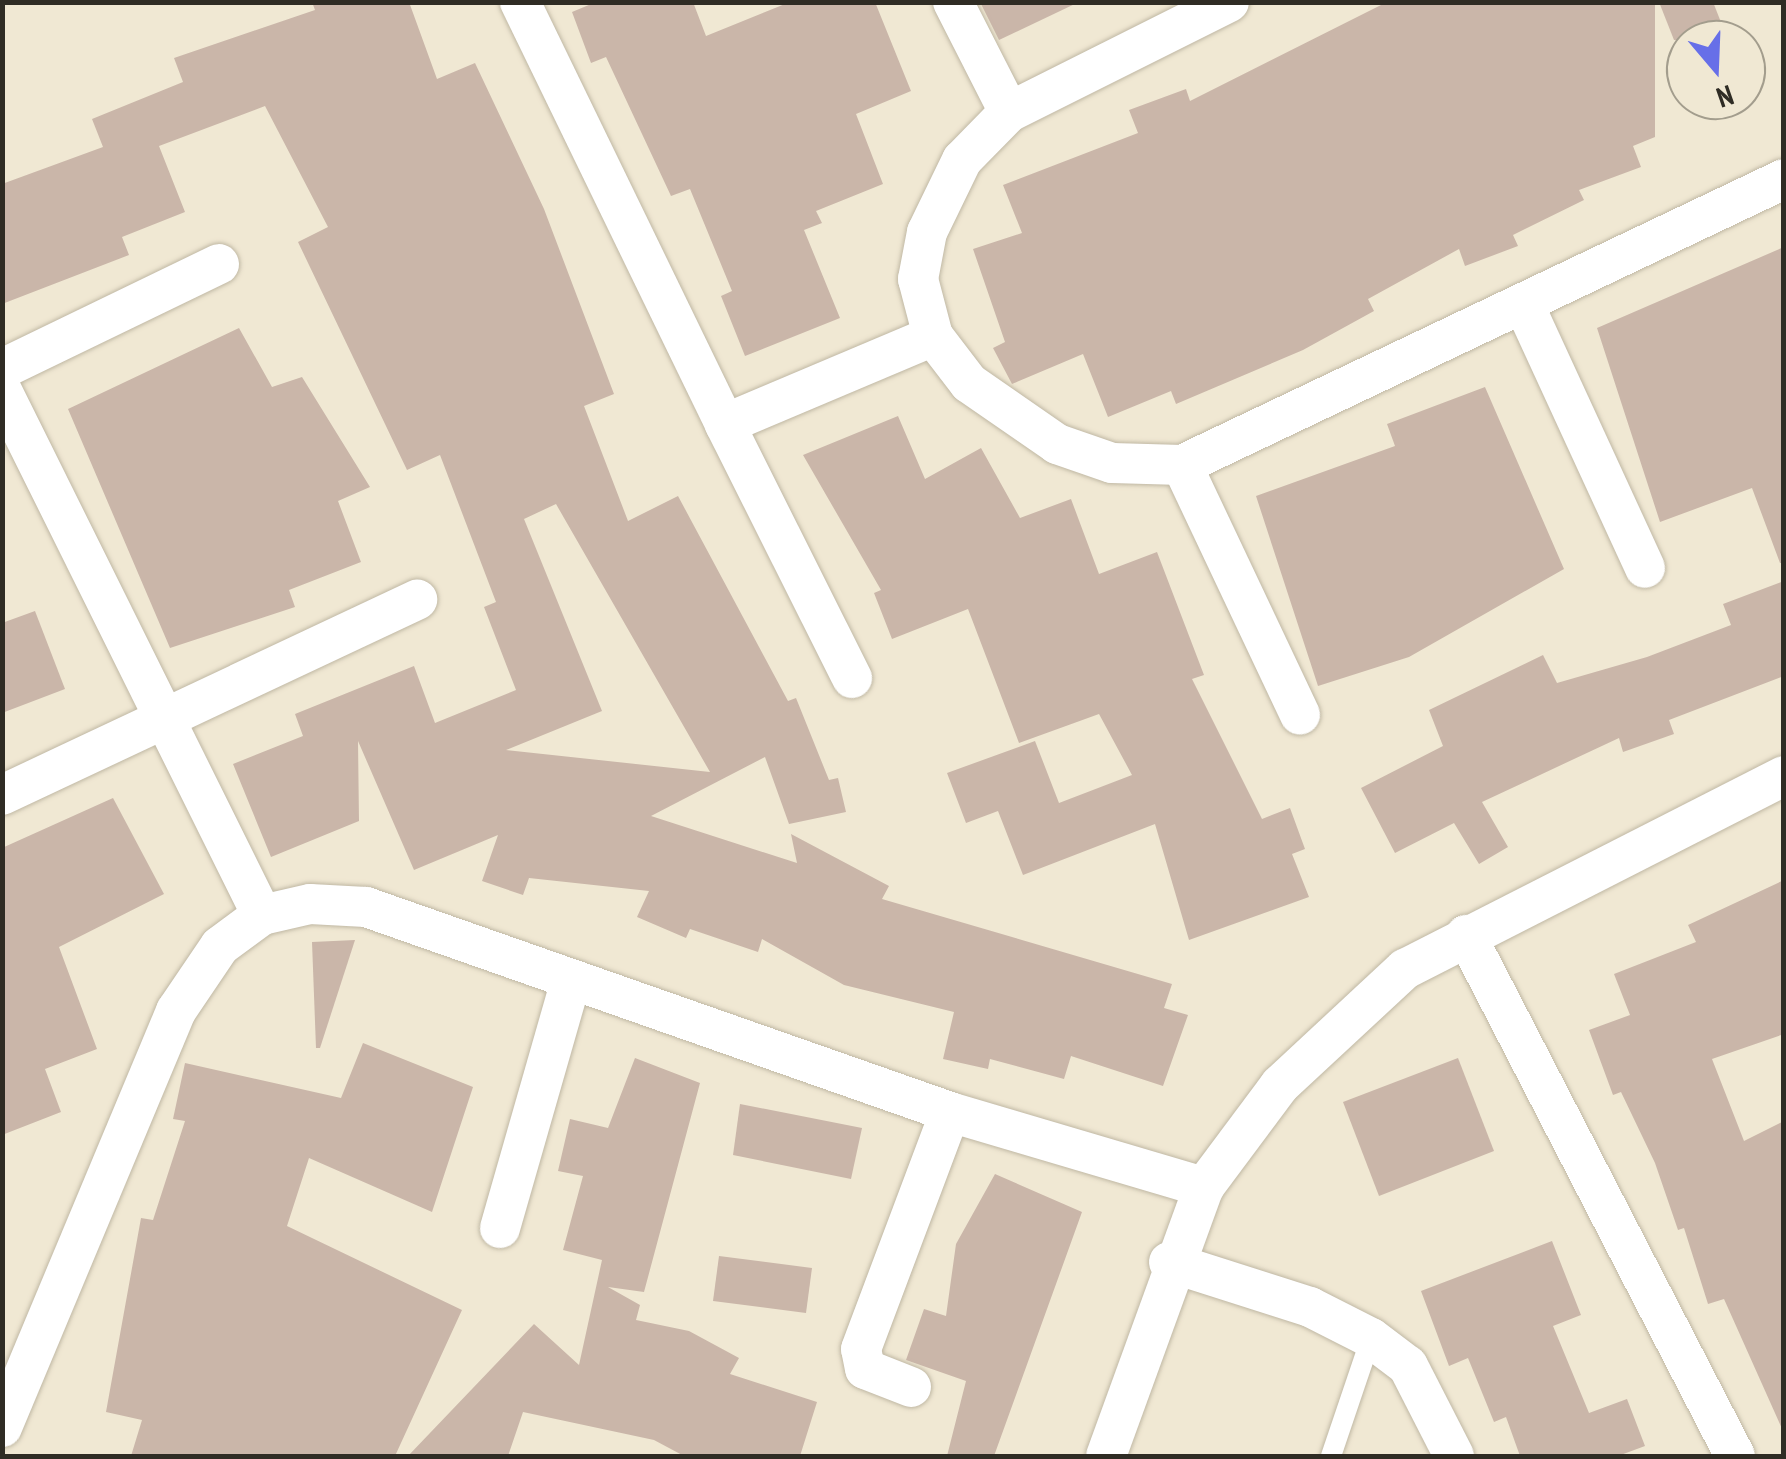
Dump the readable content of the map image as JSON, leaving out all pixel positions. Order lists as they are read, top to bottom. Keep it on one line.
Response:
{"north":"bottom"}
